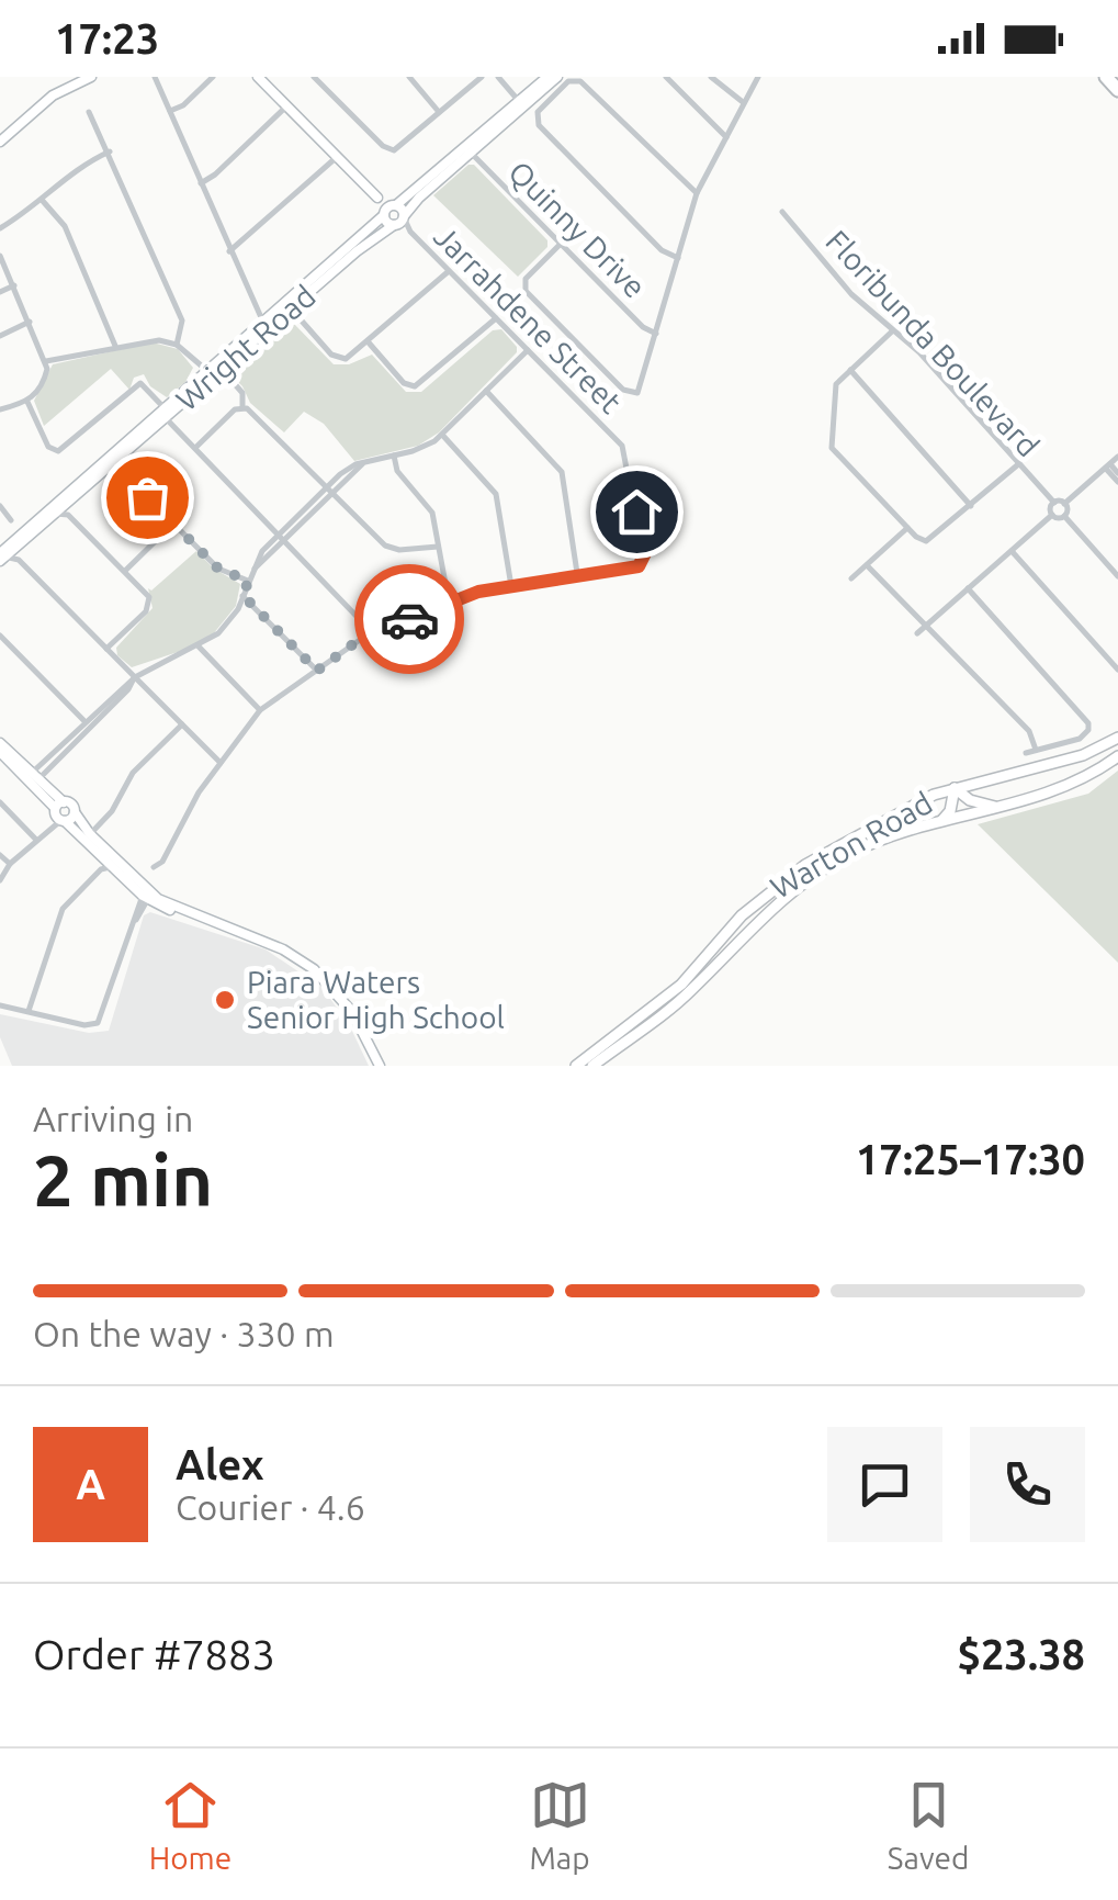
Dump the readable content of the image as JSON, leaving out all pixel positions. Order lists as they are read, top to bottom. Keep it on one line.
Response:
{"streets":{"main road":["Wright Road","Warton Road"],"street":["Quinny Drive","Jarrahdene Street","Floribunda Boulevard"]},"crossings":[["Quinny Drive","Wright Road"],["Jarrahdene Street","Wright Road"]],"places":["Piara Waters Senior High School"],"page":{"status":"17:23","heading":["2 min","Arriving in","17:25–17:30"],"panel":["Alex","Courier · 4.6","Order #7883","$23.38"],"bar":"On the way · 330 m","round":"A","tabs":["Home","Map","Saved"]}}
